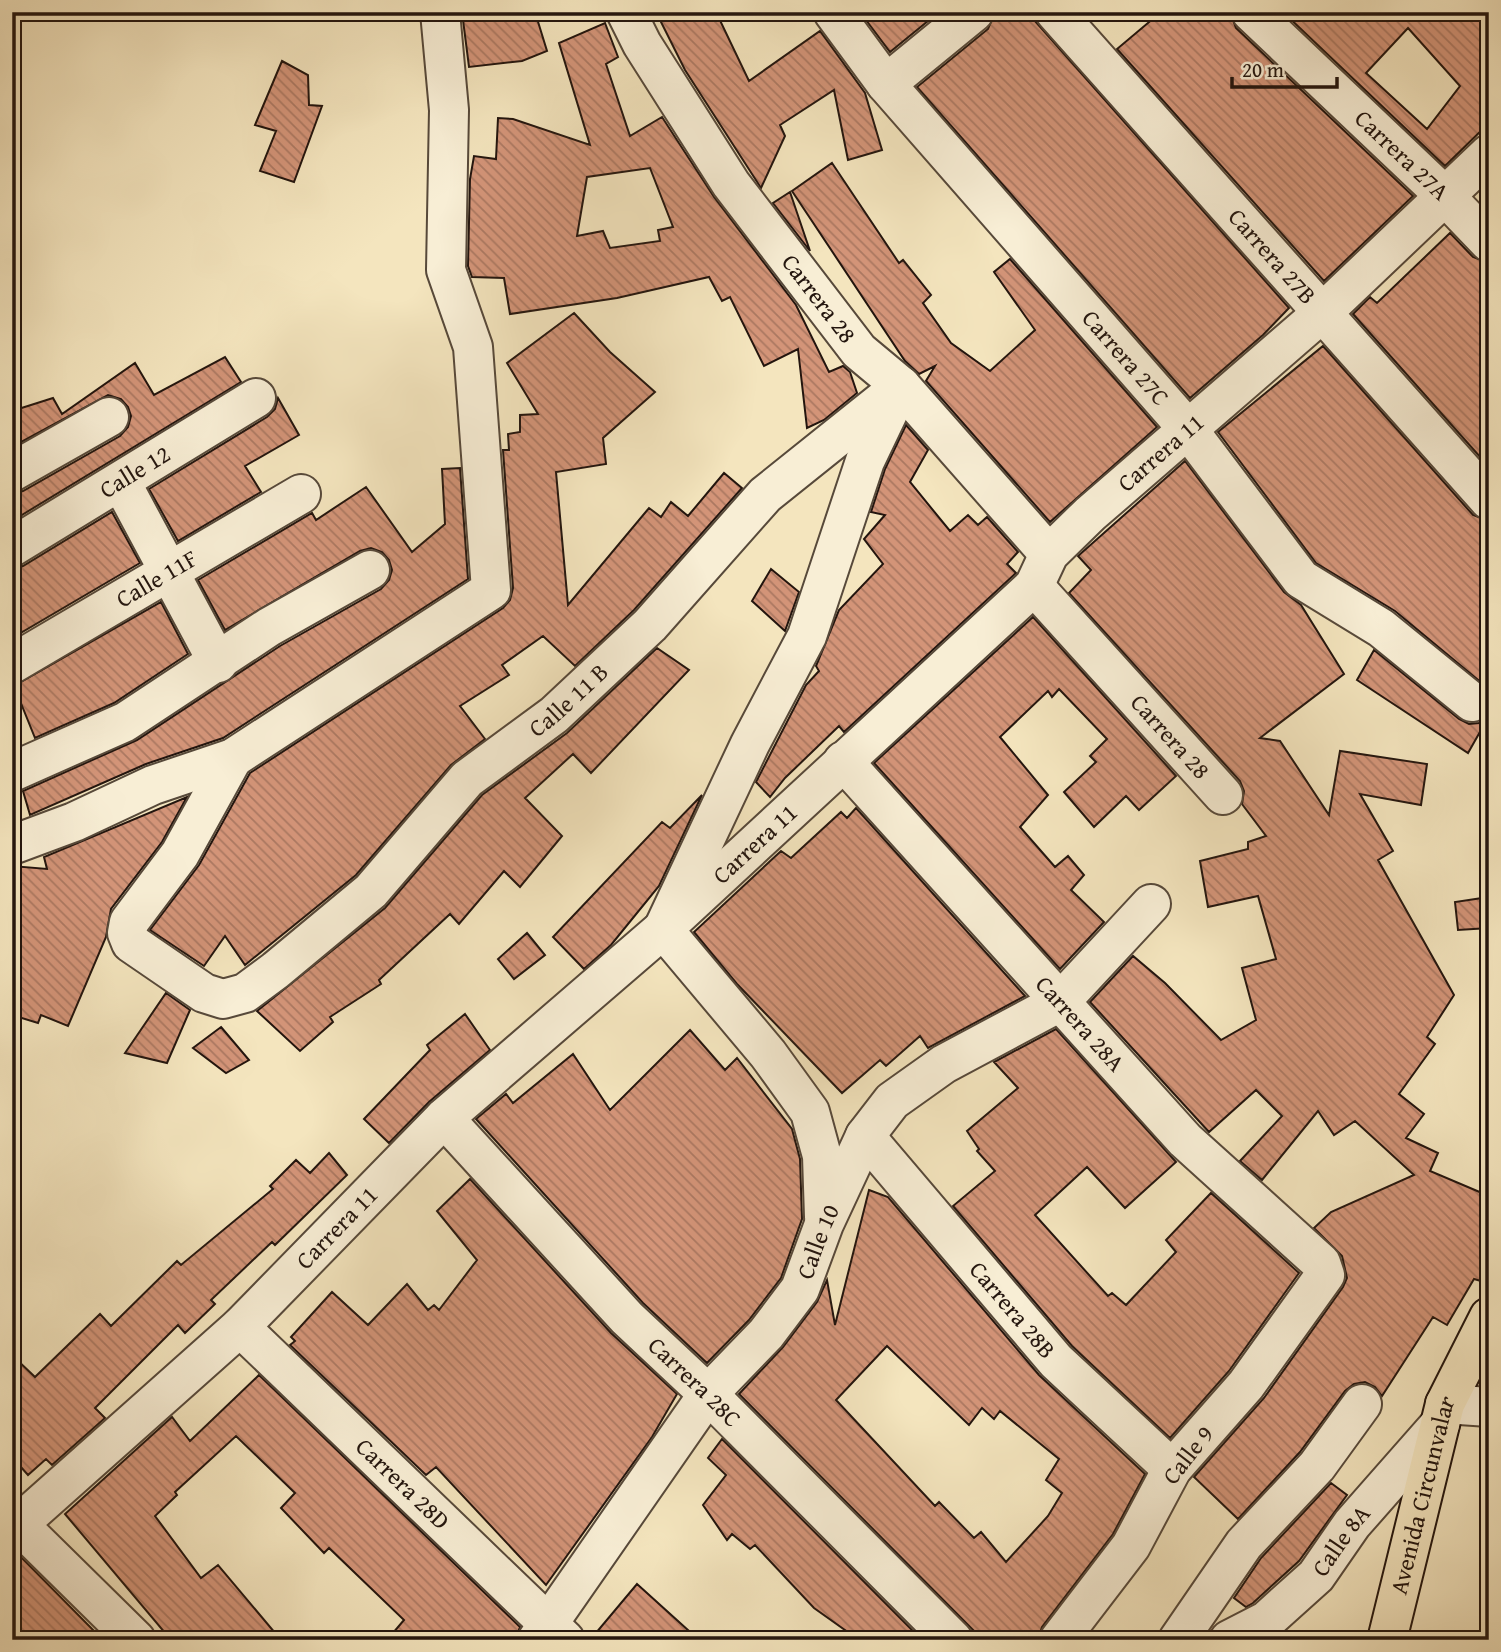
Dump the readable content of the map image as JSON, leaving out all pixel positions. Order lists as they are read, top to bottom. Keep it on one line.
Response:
{"streets":{"main road":["Avenida Circunvalar"],"street":["Carrera 27A","Carrera 27B","Carrera 28","Carrera 27C","Carrera 11","Calle 12","Calle 11F","Calle 11 B","Carrera 28A","Calle 10","Carrera 28B","Carrera 28C","Calle 9","Carrera 28D","Calle 8A"]},"crossings":[["Carrera 27A","Carrera 11"],["Carrera 27B","Carrera 11"],["Carrera 28","Carrera 11"],["Carrera 28","Calle 11 B"],["Carrera 27C","Carrera 11"],["Carrera 11","Carrera 28A"],["Carrera 11","Carrera 28C"],["Carrera 11","Carrera 28D"],["Carrera 28A","Calle 10"],["Carrera 28A","Calle 9"],["Calle 10","Carrera 28B"],["Calle 10","Carrera 28C"],["Calle 10","Carrera 28D"],["Carrera 28B","Calle 9"],["Avenida Circunvalar","Calle 8A"]],"scale_bar":"20 m"}
